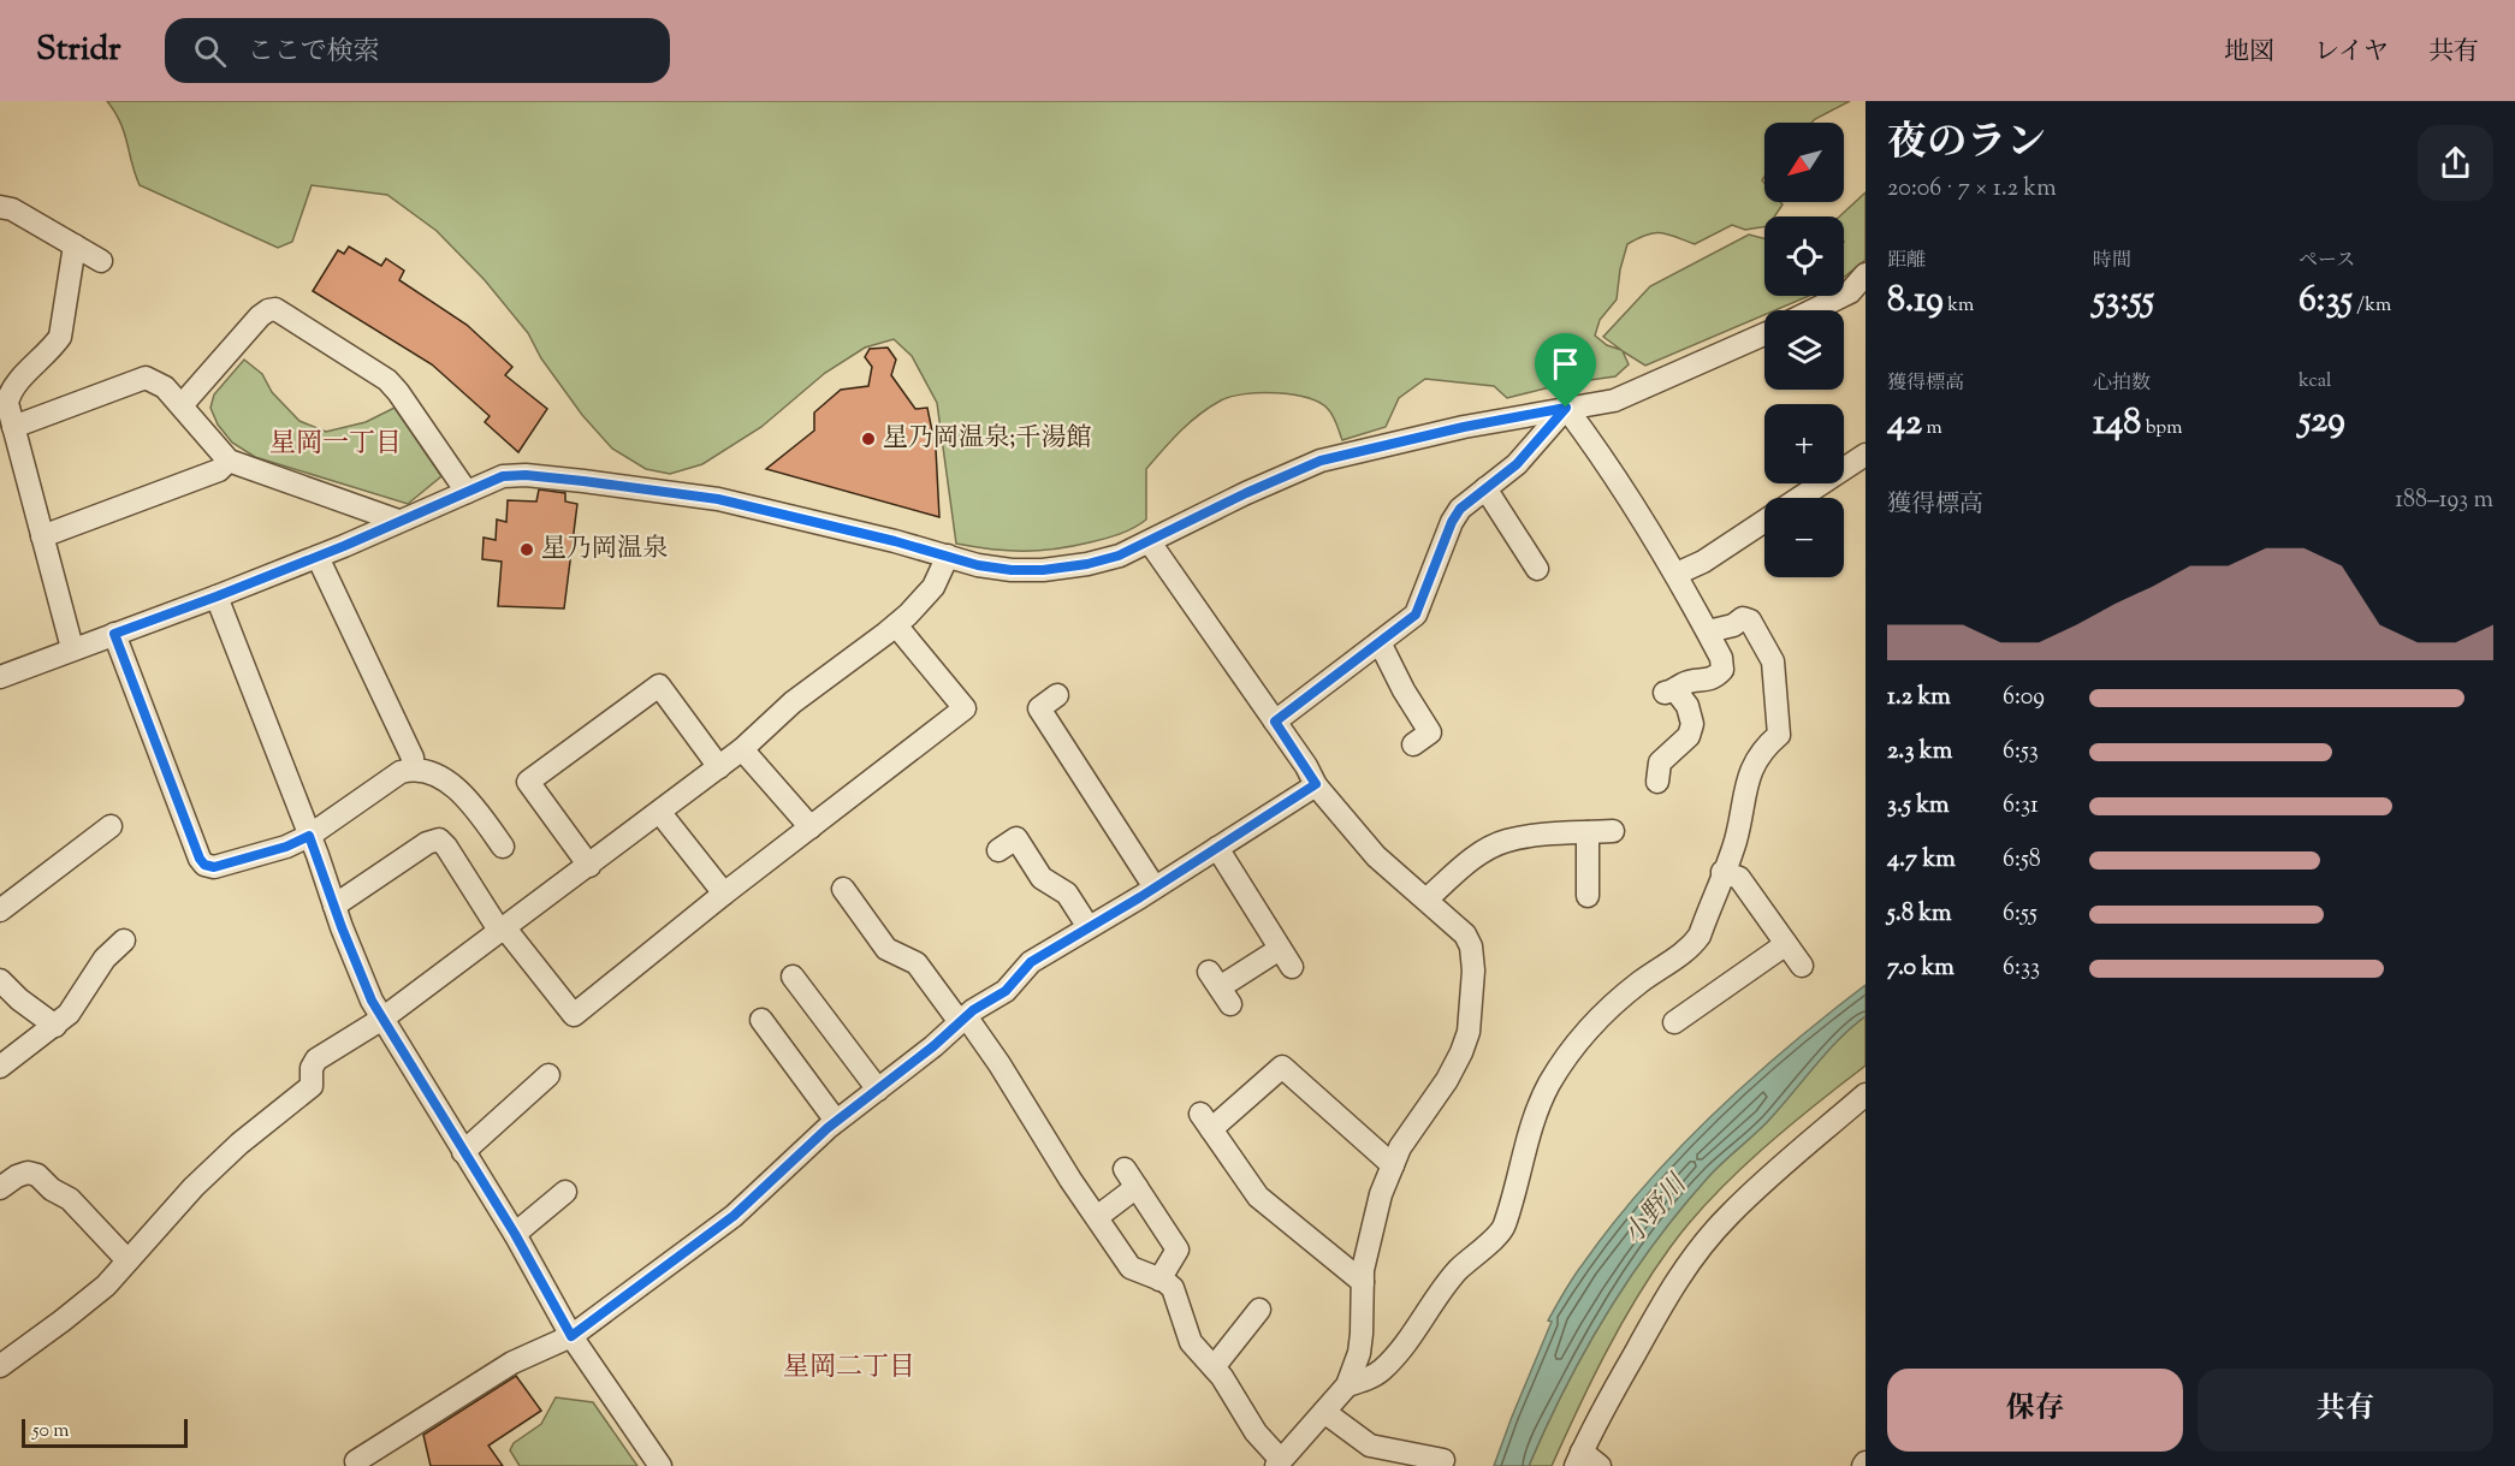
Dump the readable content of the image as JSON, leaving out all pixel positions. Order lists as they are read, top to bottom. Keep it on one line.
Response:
{"districts":["星岡一丁目","星岡二丁目"],"water":["小野川"],"places":["星乃岡温泉;千湯館","星乃岡温泉"],"scale_bar":"50 m","north":"bottom left","page":{"header":"Stridr","search":"ここで検索","nav":["地図","レイヤ","共有"],"heading":["夜のラン","20:06 · 7 × 1.2 km"],"map_buttons":["+","−"],"stats":[["距離","8.19 km"],["時間","53:55"],["ペース","6:35 /km"],["獲得標高","42 m"],["心拍数","148 bpm"],["kcal","529"]],"chart":["獲得標高","188–193 m"],"list":[{"name":"1.2 km","note":"6:09"},{"name":"2.3 km","note":"6:53"},{"name":"3.5 km","note":"6:31"},{"name":"4.7 km","note":"6:58"},{"name":"5.8 km","note":"6:55"},{"name":"7.0 km","note":"6:33"}],"buttons":["保存","共有"],"scale":"50 m"}}
